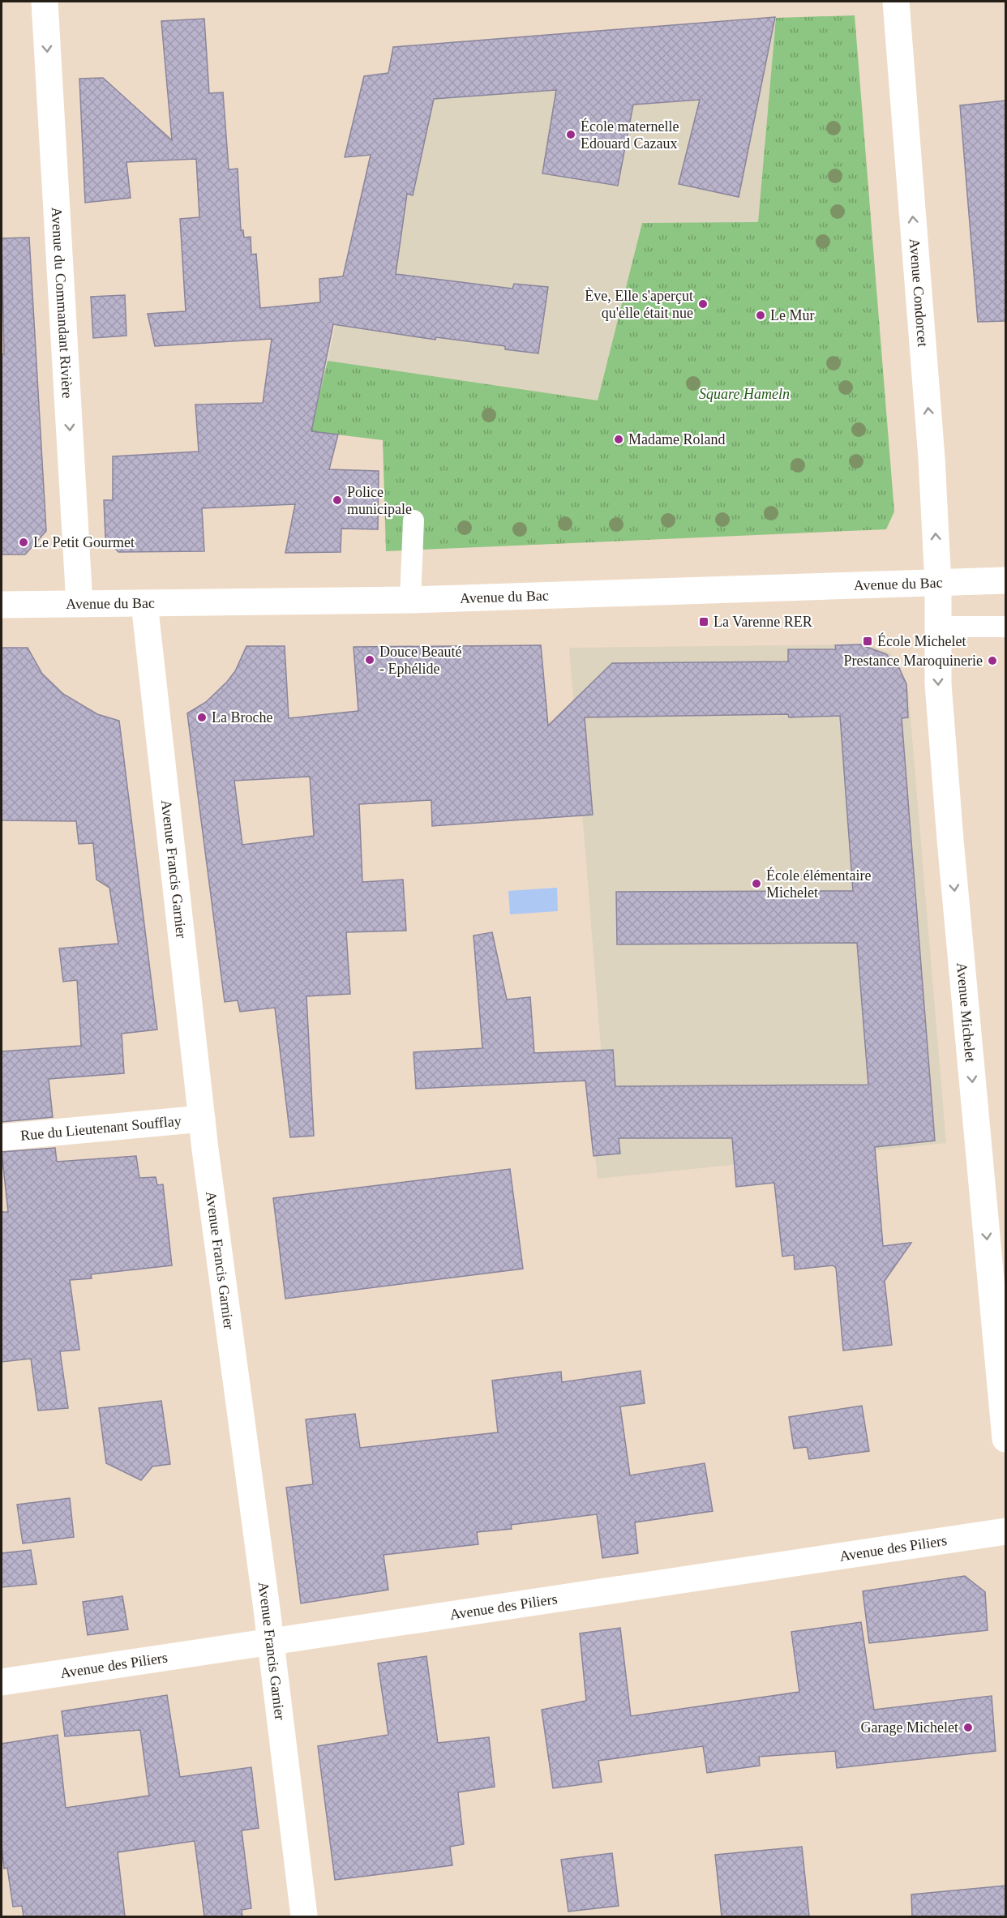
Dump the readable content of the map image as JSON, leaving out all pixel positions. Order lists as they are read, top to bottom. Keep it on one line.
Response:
{"streets":{"street":["Avenue Condorcet","Avenue du Commandant Rivière","Avenue du Bac","Avenue Francis Garnier","Avenue Michelet","Rue du Lieutenant Soufflay","Avenue des Piliers"]},"crossings":[["Avenue Condorcet","Avenue du Bac"],["Avenue Condorcet","Avenue Michelet"],["Avenue du Commandant Rivière","Avenue du Bac"],["Avenue du Bac","Avenue Francis Garnier"],["Avenue du Bac","Avenue Michelet"],["Avenue Francis Garnier","Rue du Lieutenant Soufflay"],["Avenue Francis Garnier","Avenue des Piliers"]],"one_way":["Avenue Condorcet","Avenue du Commandant Rivière","Avenue Michelet"],"parks":["Square Hameln"],"places":{"other":["École maternelle Edouard Cazaux","Ève, Elle s'aperçut qu'elle était nue","Le Mur","Madame Roland","Police municipale","Le Petit Gourmet","Douce Beauté - Ephélide","Prestance Maroquinerie","La Broche","École élémentaire Michelet","Garage Michelet"],"transit":["La Varenne RER","École Michelet"]}}
